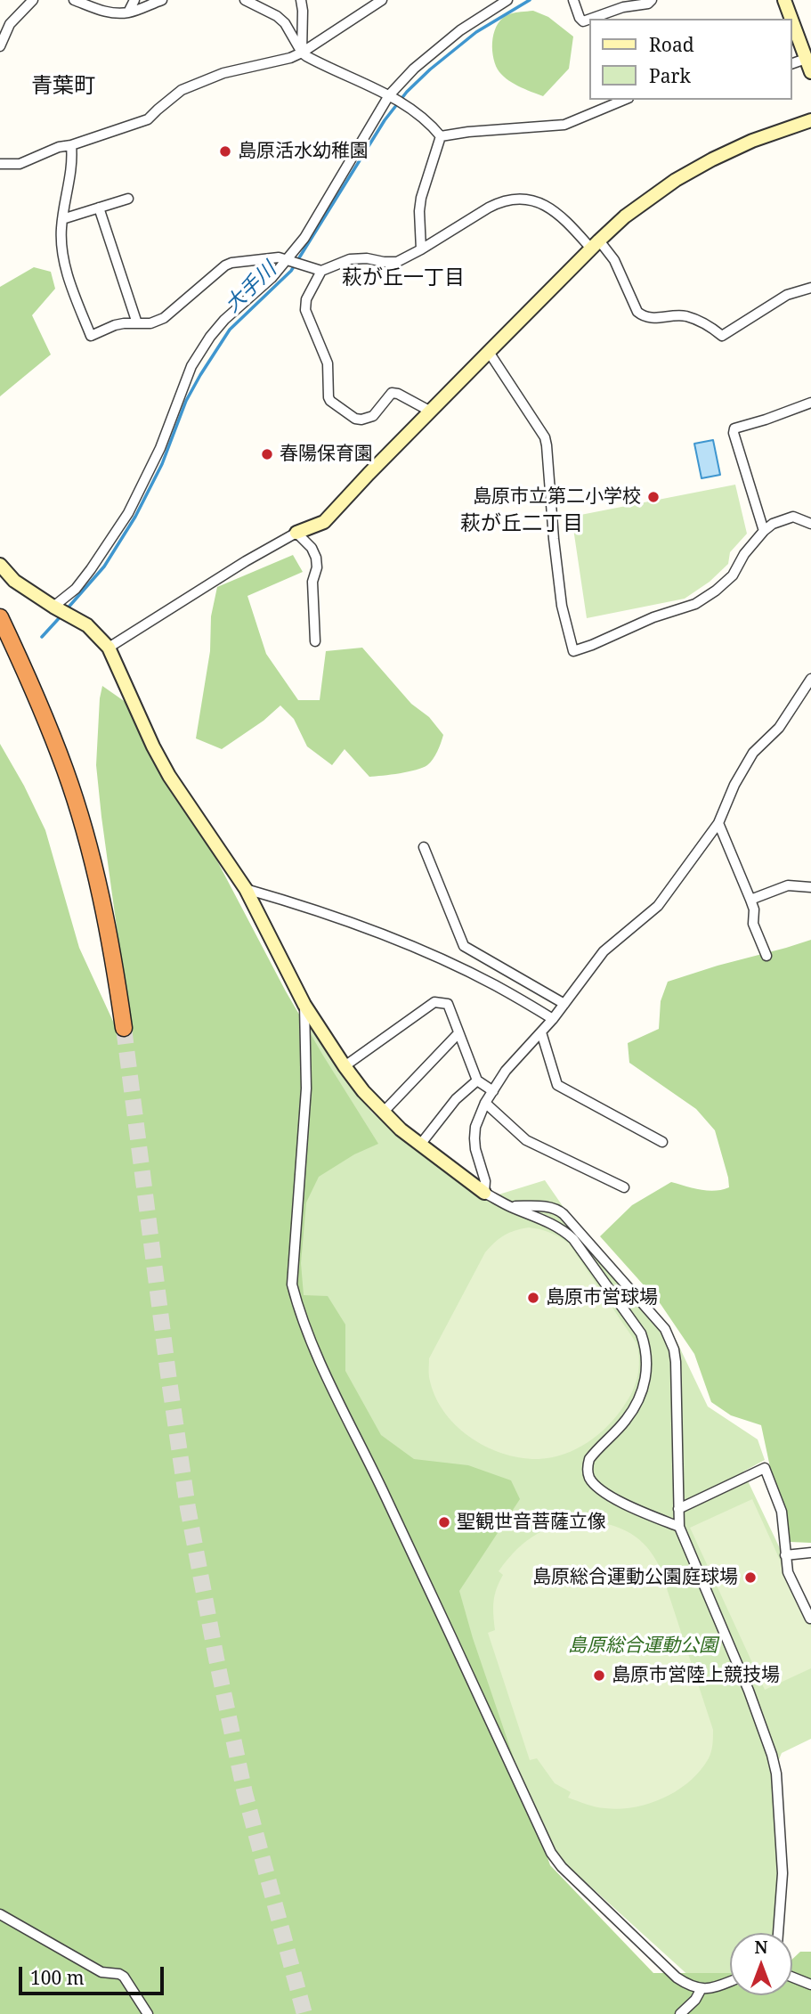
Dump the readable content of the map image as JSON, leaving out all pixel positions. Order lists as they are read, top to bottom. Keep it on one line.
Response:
{"districts":["青葉町","萩が丘一丁目","萩が丘二丁目"],"water":["大手川"],"parks":["島原総合運動公園"],"places":["島原活水幼稚園","春陽保育園","島原市立第二小学校","島原市営球場","聖観世音菩薩立像","島原総合運動公園庭球場","島原市営陸上競技場"],"legend":["Road","Park"],"scale_bar":"100 m","north":"top"}
